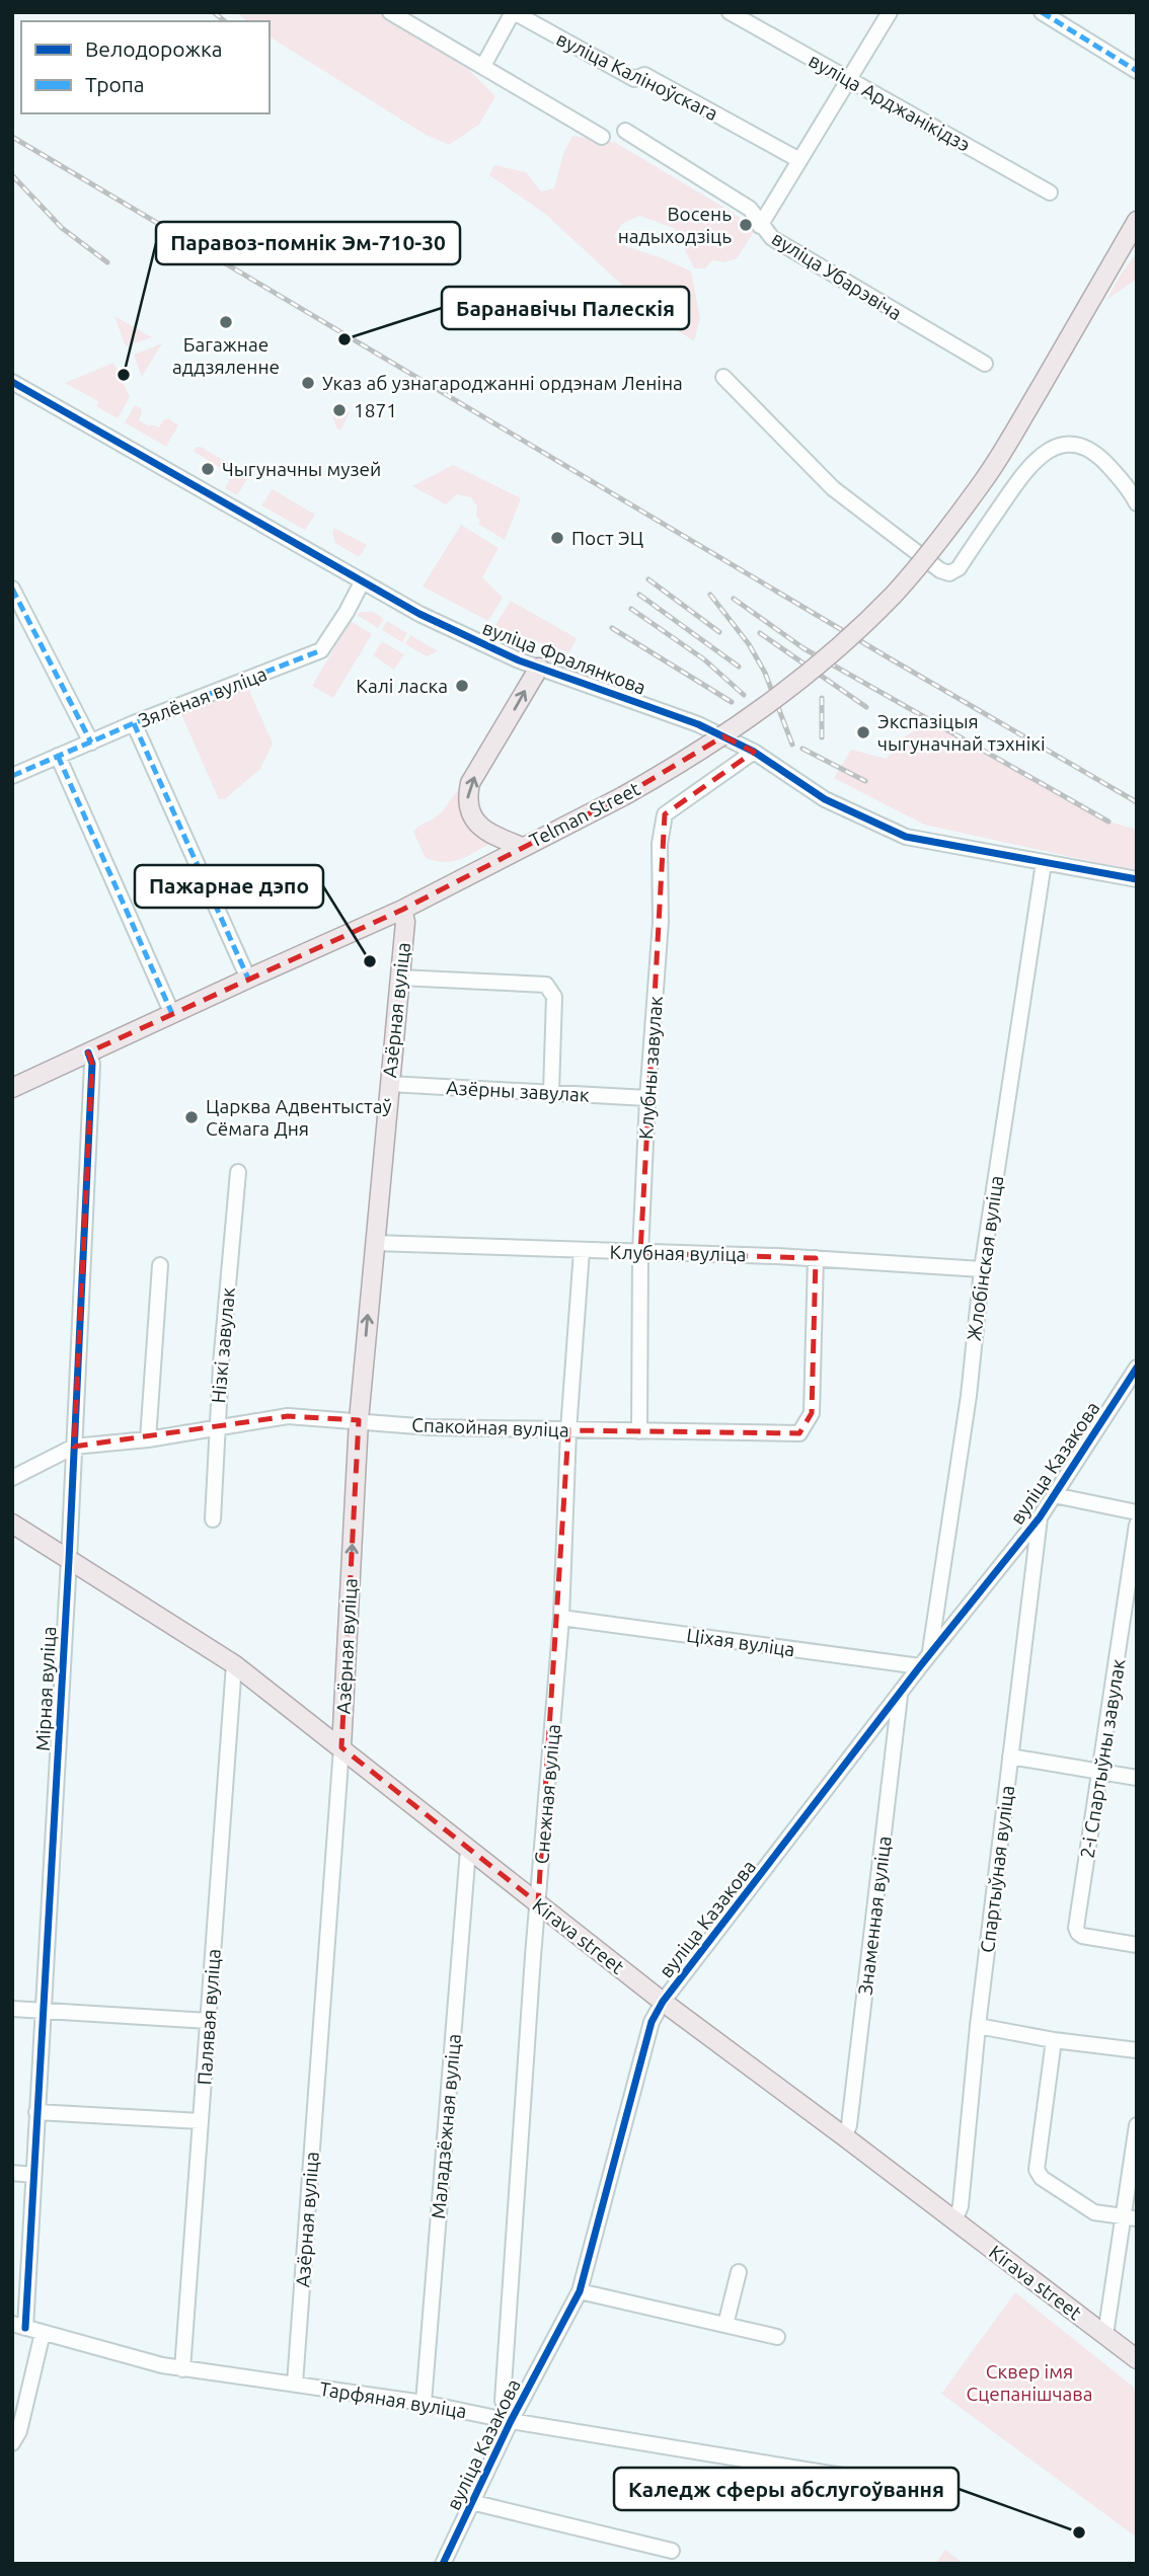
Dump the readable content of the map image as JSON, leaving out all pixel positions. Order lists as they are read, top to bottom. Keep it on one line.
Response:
{"streets":{"main road":["Telman Street","Азёрная вуліца","Kirava street"],"street":["вуліца Каліноўскага","вуліца Арджанікідзэ","вуліца Убарэвіча","вуліца Фралянкова","Зялёная вуліца","Клубны завулак","Азёрны завулак","Клубная вуліца","Жлобінская вуліца","Нізкі завулак","Спакойная вуліца","вуліца Казакова","Ціхая вуліца","Мірная вуліца","2-і Спартыўны завулак","Снежная вуліца","Спартыўная вуліца","Знаменная вуліца","Палявая вуліца","Маладзёжная вуліца","Тарфяная вуліца"]},"crossings":[["вуліца Фралянкова","Зялёная вуліца"],["вуліца Фралянкова","Клубны завулак"],["вуліца Фралянкова","Жлобінская вуліца"],["Telman Street","Азёрная вуліца"],["Telman Street","Мірная вуліца"],["Азёрная вуліца","Азёрны завулак"],["Азёрная вуліца","Клубная вуліца"],["Азёрная вуліца","Спакойная вуліца"],["Азёрная вуліца","Kirava street"],["Азёрная вуліца","Тарфяная вуліца"],["Клубны завулак","Азёрны завулак"],["Клубны завулак","Клубная вуліца"],["Клубны завулак","Спакойная вуліца"],["Клубная вуліца","Жлобінская вуліца"],["Клубная вуліца","Спакойная вуліца"],["Клубная вуліца","Снежная вуліца"],["Жлобінская вуліца","вуліца Казакова"],["Нізкі завулак","Спакойная вуліца"],["Спакойная вуліца","Мірная вуліца"],["Спакойная вуліца","Снежная вуліца"],["вуліца Казакова","Ціхая вуліца"],["вуліца Казакова","Снежная вуліца"],["вуліца Казакова","Спартыўная вуліца"],["вуліца Казакова","Знаменная вуліца"],["вуліца Казакова","Kirava street"],["вуліца Казакова","Тарфяная вуліца"],["Ціхая вуліца","Снежная вуліца"],["Мірная вуліца","Kirava street"],["Мірная вуліца","Тарфяная вуліца"],["Снежная вуліца","Kirava street"],["Снежная вуліца","Тарфяная вуліца"],["Спартыўная вуліца","Kirava street"],["Знаменная вуліца","Kirava street"],["Kirava street","Палявая вуліца"],["Kirava street","Маладзёжная вуліца"],["Палявая вуліца","Тарфяная вуліца"],["Маладзёжная вуліца","Тарфяная вуліца"]],"parks":["Сквер імя Сцепанішчава"],"places":["Восень надыходзіць","Багажнае аддзяленне","Баранавічы Палескія","Паравоз-помнік Эм-710-30","Указ аб узнагароджанні ордэнам Леніна","1871","Чыгуначны музей","Пост ЭЦ","Калі ласка","Экспазіцыя чыгуначнай тэхнікі","Пажарнае дэпо","Царква Адвентыстаў Сёмага Дня","Каледж сферы абслугоўвання"],"legend":["Велодорожка","Тропа"]}
